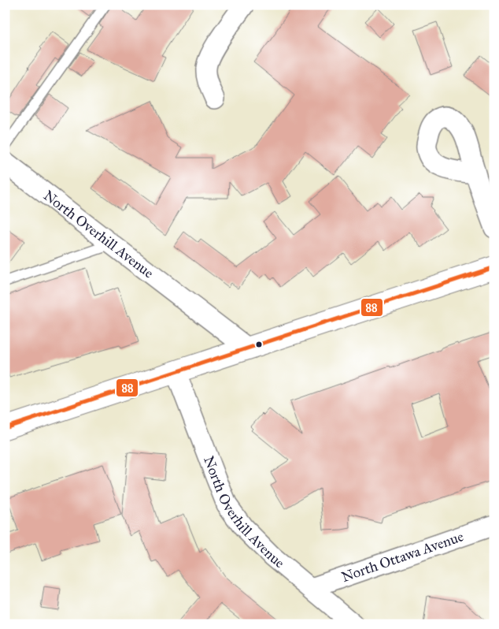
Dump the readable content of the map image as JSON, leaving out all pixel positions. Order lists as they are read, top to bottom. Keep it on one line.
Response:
{"streets":{"street":["North Overhill Avenue","North Ottawa Avenue"]},"crossings":[["North Overhill Avenue","North Ottawa Avenue"]],"lines":["transit line 88"]}
